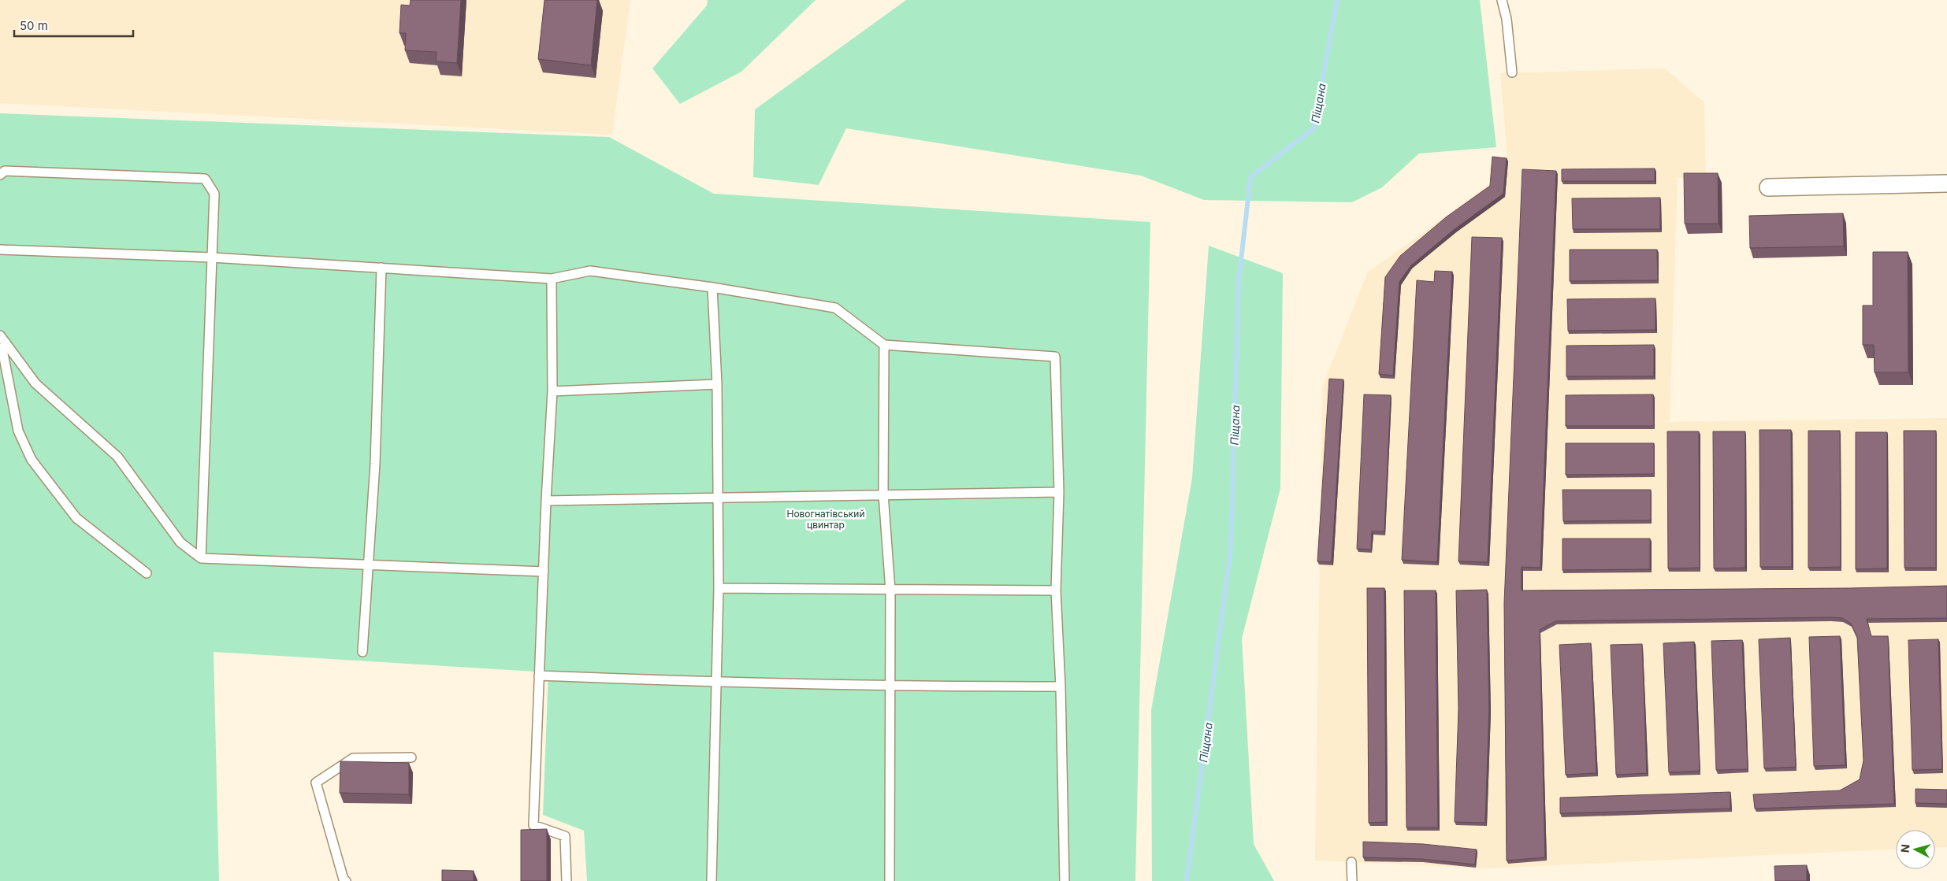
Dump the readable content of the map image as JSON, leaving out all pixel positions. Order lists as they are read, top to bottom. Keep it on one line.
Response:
{"water":["Піщана"],"parks":["Новогнатівський цвинтар"],"scale_bar":"50 m","north":"left"}
